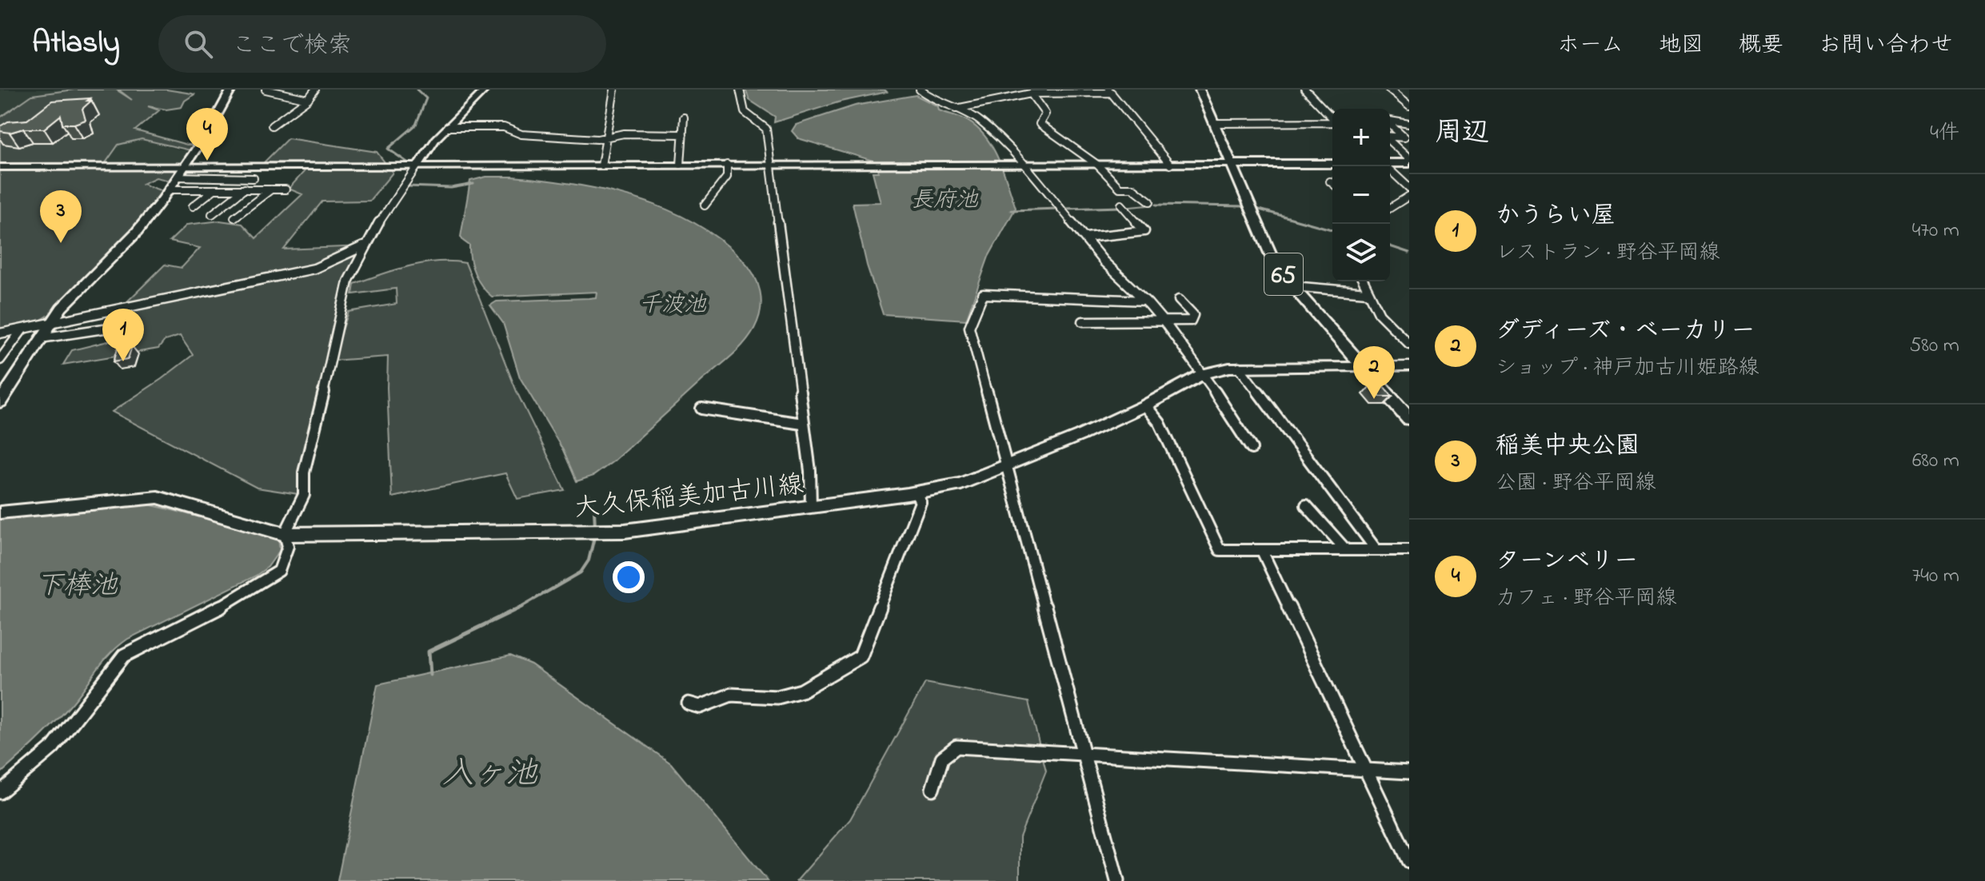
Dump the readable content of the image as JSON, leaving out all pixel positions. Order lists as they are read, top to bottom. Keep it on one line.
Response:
{"streets":{"main road":["65","大久保稲美加古川線"]},"crossings":[["65","大久保稲美加古川線"]],"water":["長府池","千波池","下棒池","入ヶ池"],"page":{"header":"Atlasly","search":"ここで検索","nav":["ホーム","地図","概要","お問い合わせ"],"heading":["周辺","4件"],"pins":["4","3","1","2"],"map_buttons":["+","−"],"list":[{"mark":"1","name":"かうらい屋","note":"レストラン · 野谷平岡線","value":"470 m"},{"mark":"2","name":"ダディーズ・ベーカリー","note":"ショップ · 神戸加古川姫路線","value":"580 m"},{"mark":"3","name":"稲美中央公園","note":"公園 · 野谷平岡線","value":"680 m"},{"mark":"4","name":"ターンベリー","note":"カフェ · 野谷平岡線","value":"740 m"}]}}
